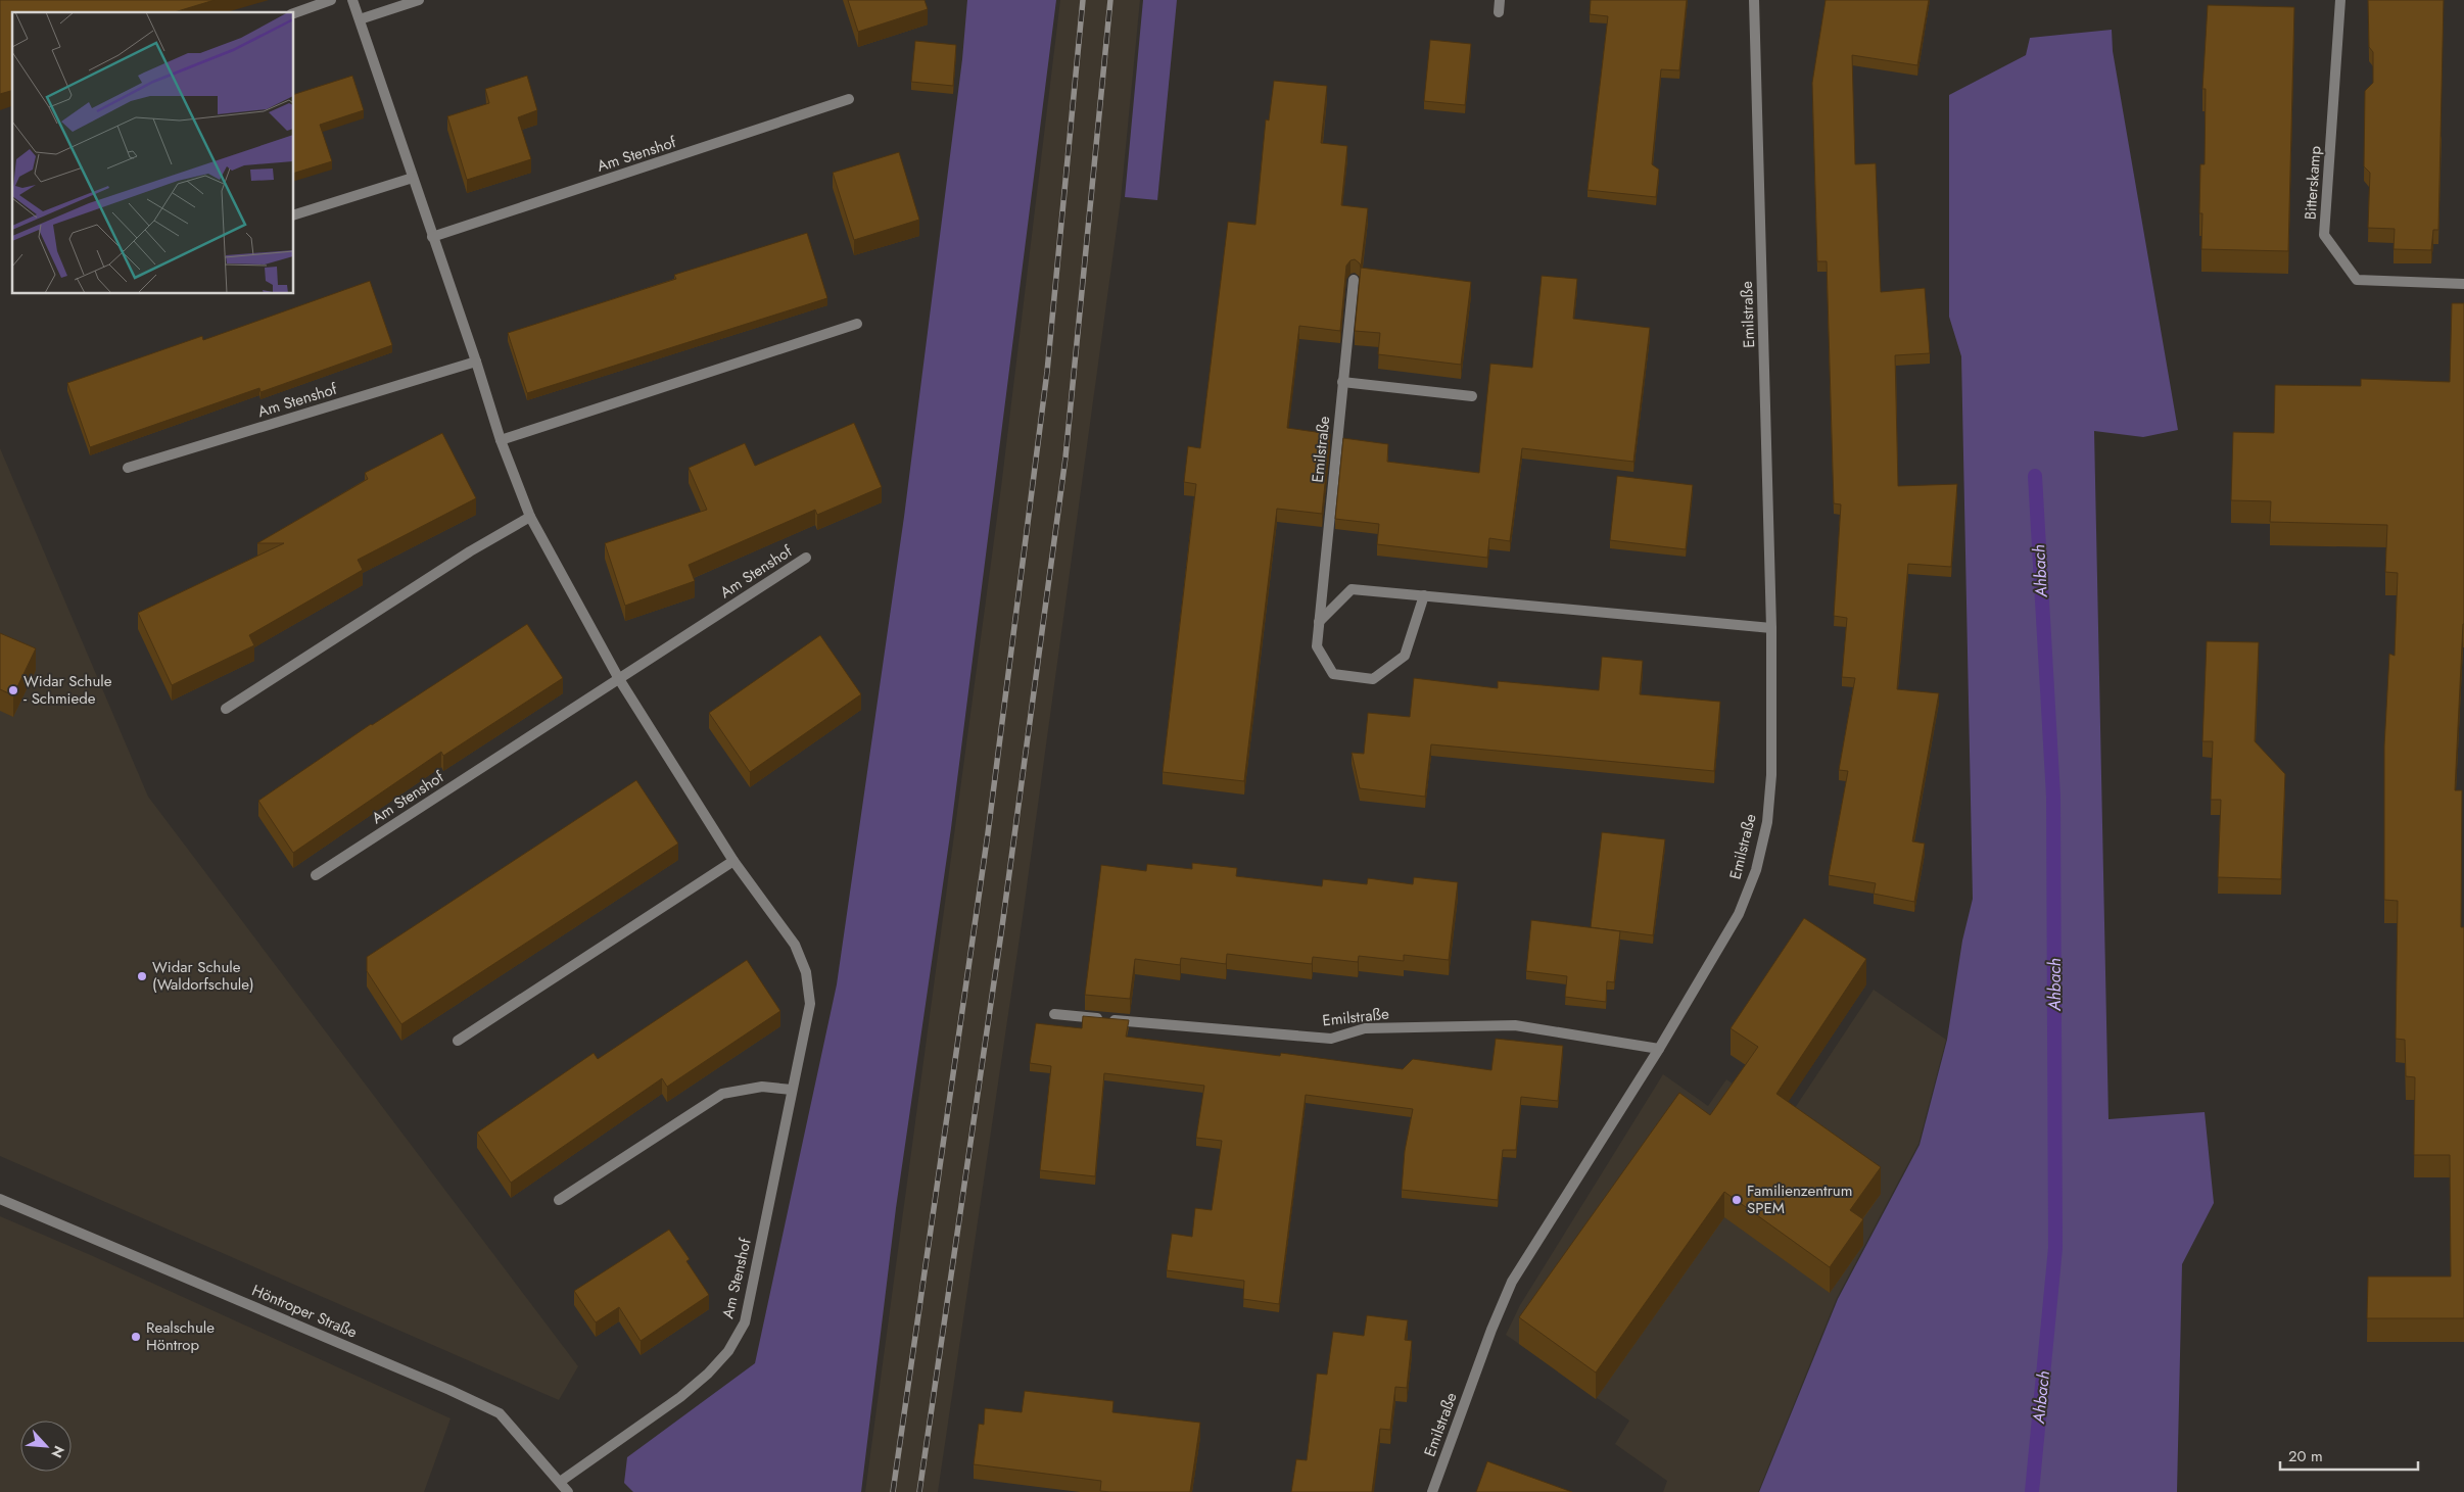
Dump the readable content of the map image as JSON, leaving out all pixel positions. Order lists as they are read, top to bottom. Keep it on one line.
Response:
{"streets":{"street":["Am Stenshof","Bitterskamp","Emilstraße","Höntroper Straße"]},"crossings":[["Am Stenshof","Höntroper Straße"]],"water":["Ahbach"],"places":["Widar Schule - Schmiede","Widar Schule (Waldorfschule)","Familienzentrum SPEM","Realschule Höntrop"],"scale_bar":"20 m","north":"bottom right"}
